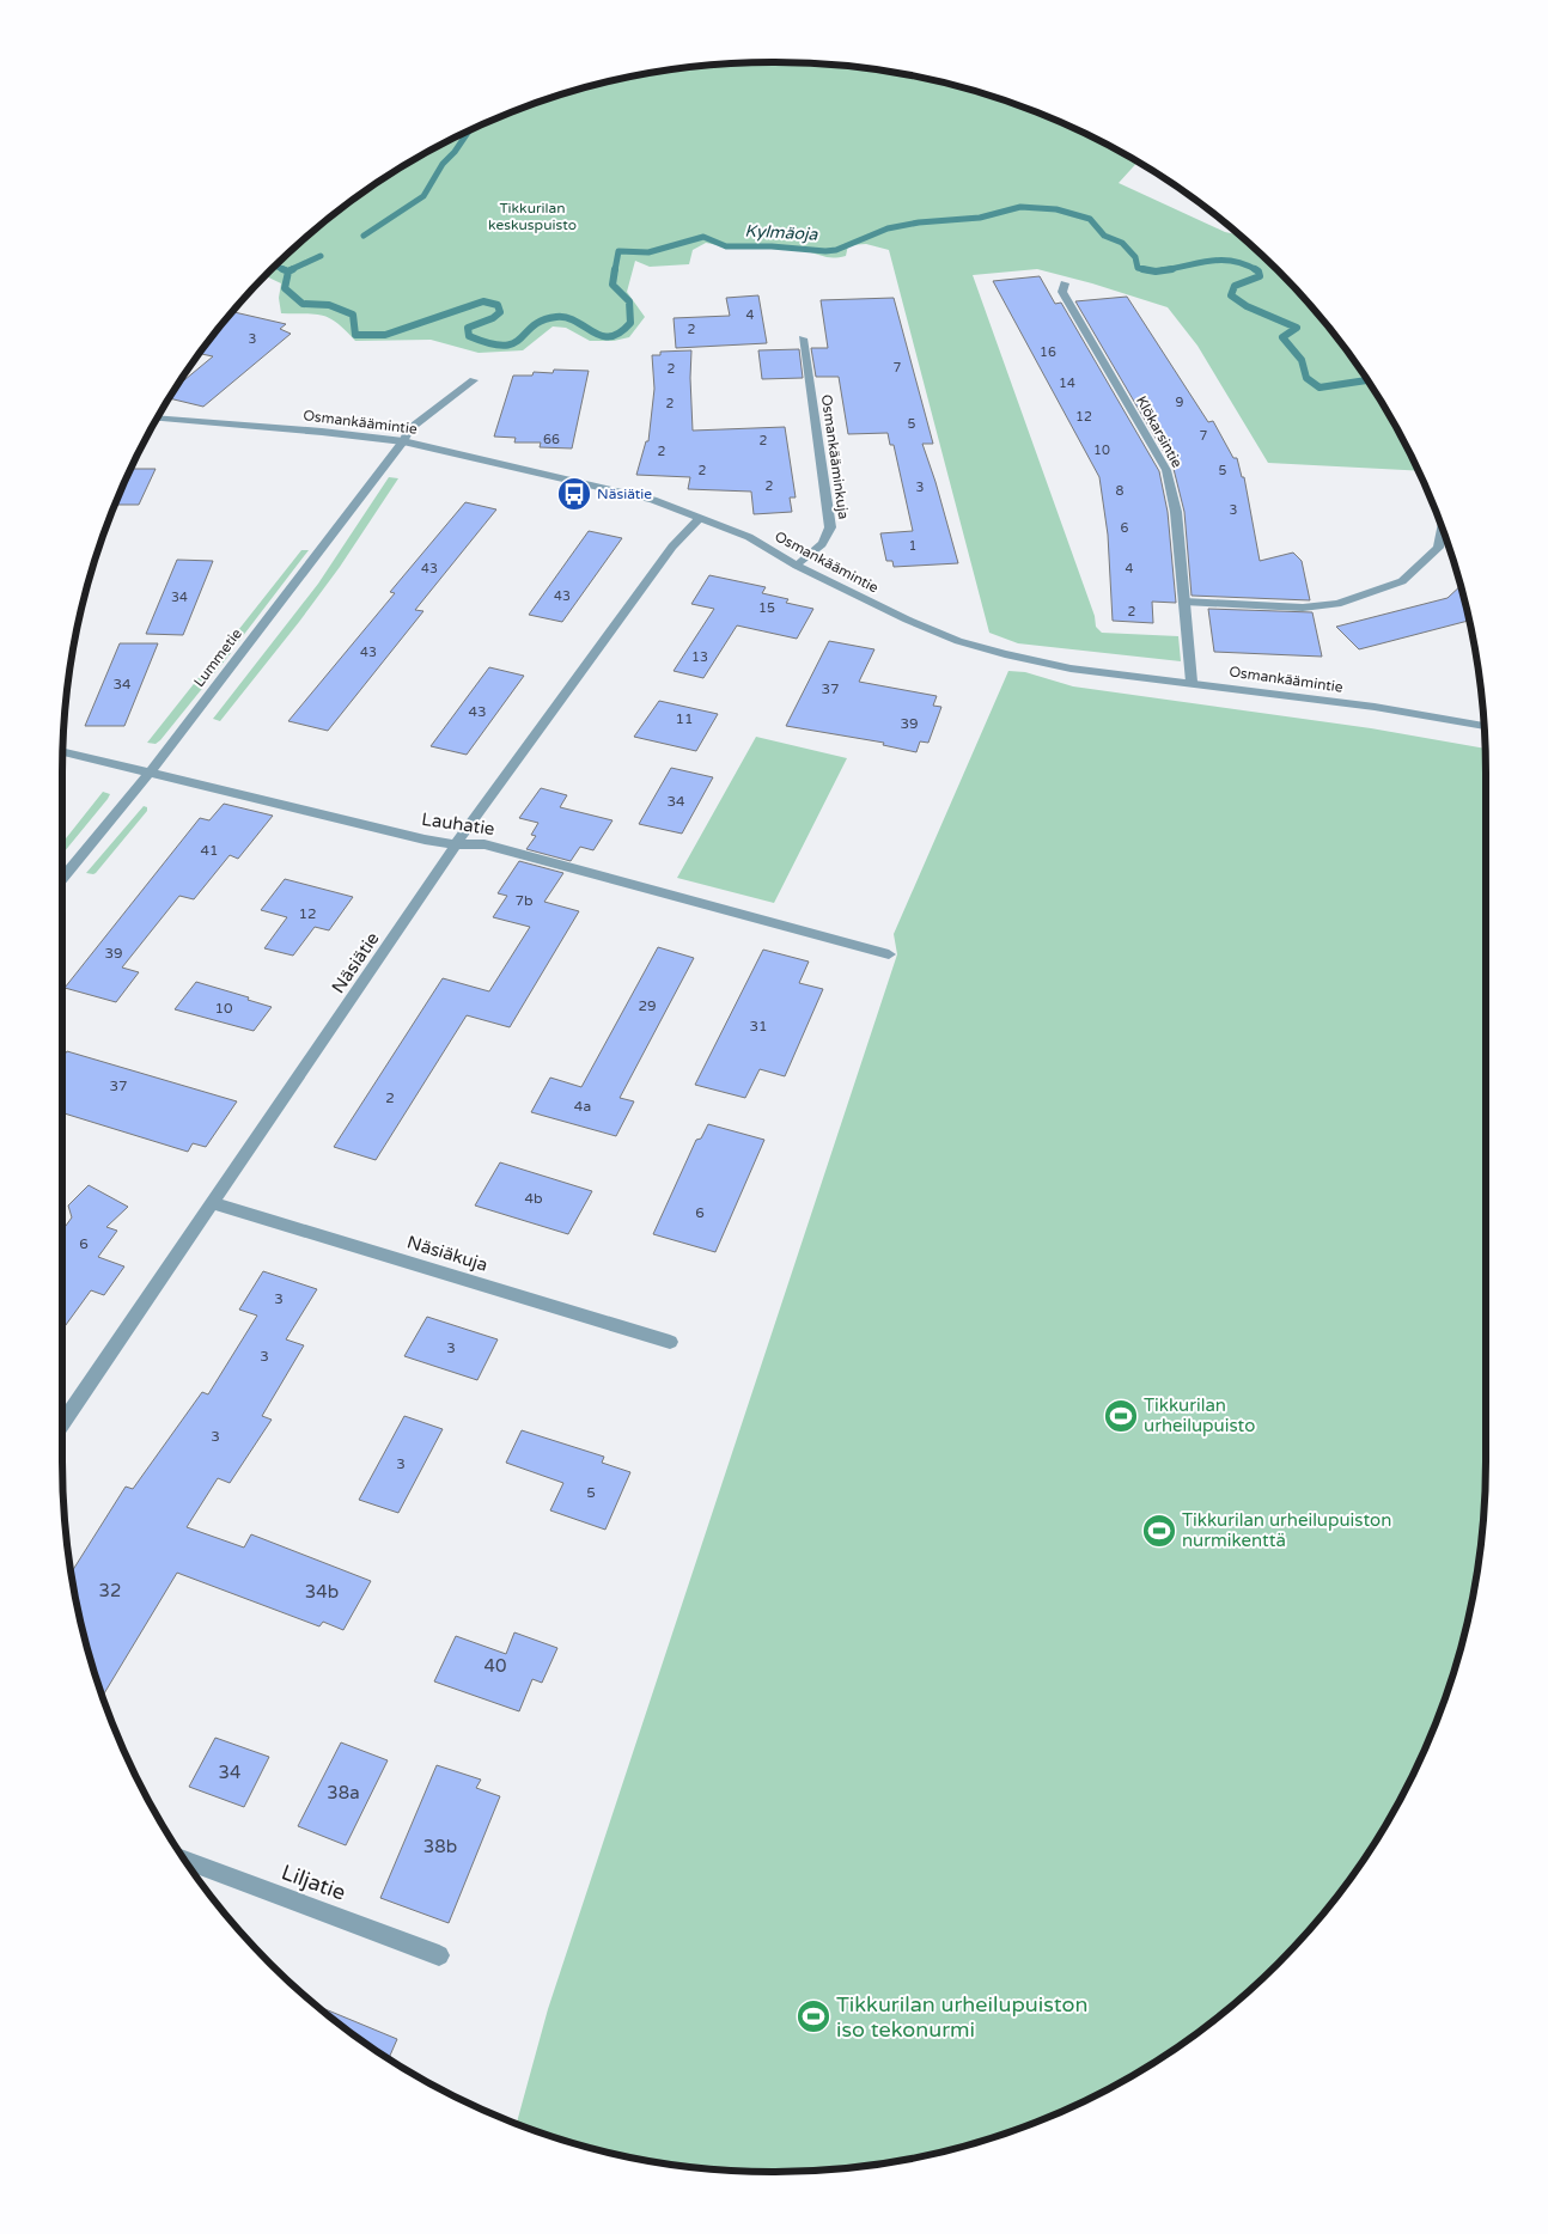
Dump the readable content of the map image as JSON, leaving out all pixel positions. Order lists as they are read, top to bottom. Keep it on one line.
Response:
{"streets":{"street":["Osmankäämintie","Klökarsintie","Osmankääminkuja","Lummetie","Lauhatie","Näsiätie","Näsiäkuja","Liljatie"]},"crossings":[["Osmankäämintie","Klökarsintie"],["Osmankäämintie","Osmankääminkuja"],["Osmankäämintie","Lummetie"],["Osmankäämintie","Näsiätie"],["Lummetie","Lauhatie"],["Lauhatie","Näsiätie"],["Näsiätie","Näsiäkuja"]],"water":["Kylmäoja"],"parks":["Tikkurilan keskuspuisto"],"places":{"bus stop":["Näsiätie"],"sports":["Tikkurilan urheilupuisto","Tikkurilan urheilupuiston nurmikenttä","Tikkurilan urheilupuiston iso tekonurmi"]},"house_numbers":["4","2","3","16","7","2","14","9","2","12","5","7","66","2","10","2","2","5","2","3","8","3","6","1","43","4","43","34","15","2","43","13","34","37","43","11","39","34","41","7b","12","39","29","10","31","37","2","4a","4b","6","6","3","3","3","3","3","5","32","34b","40","34","38a","38b"]}
